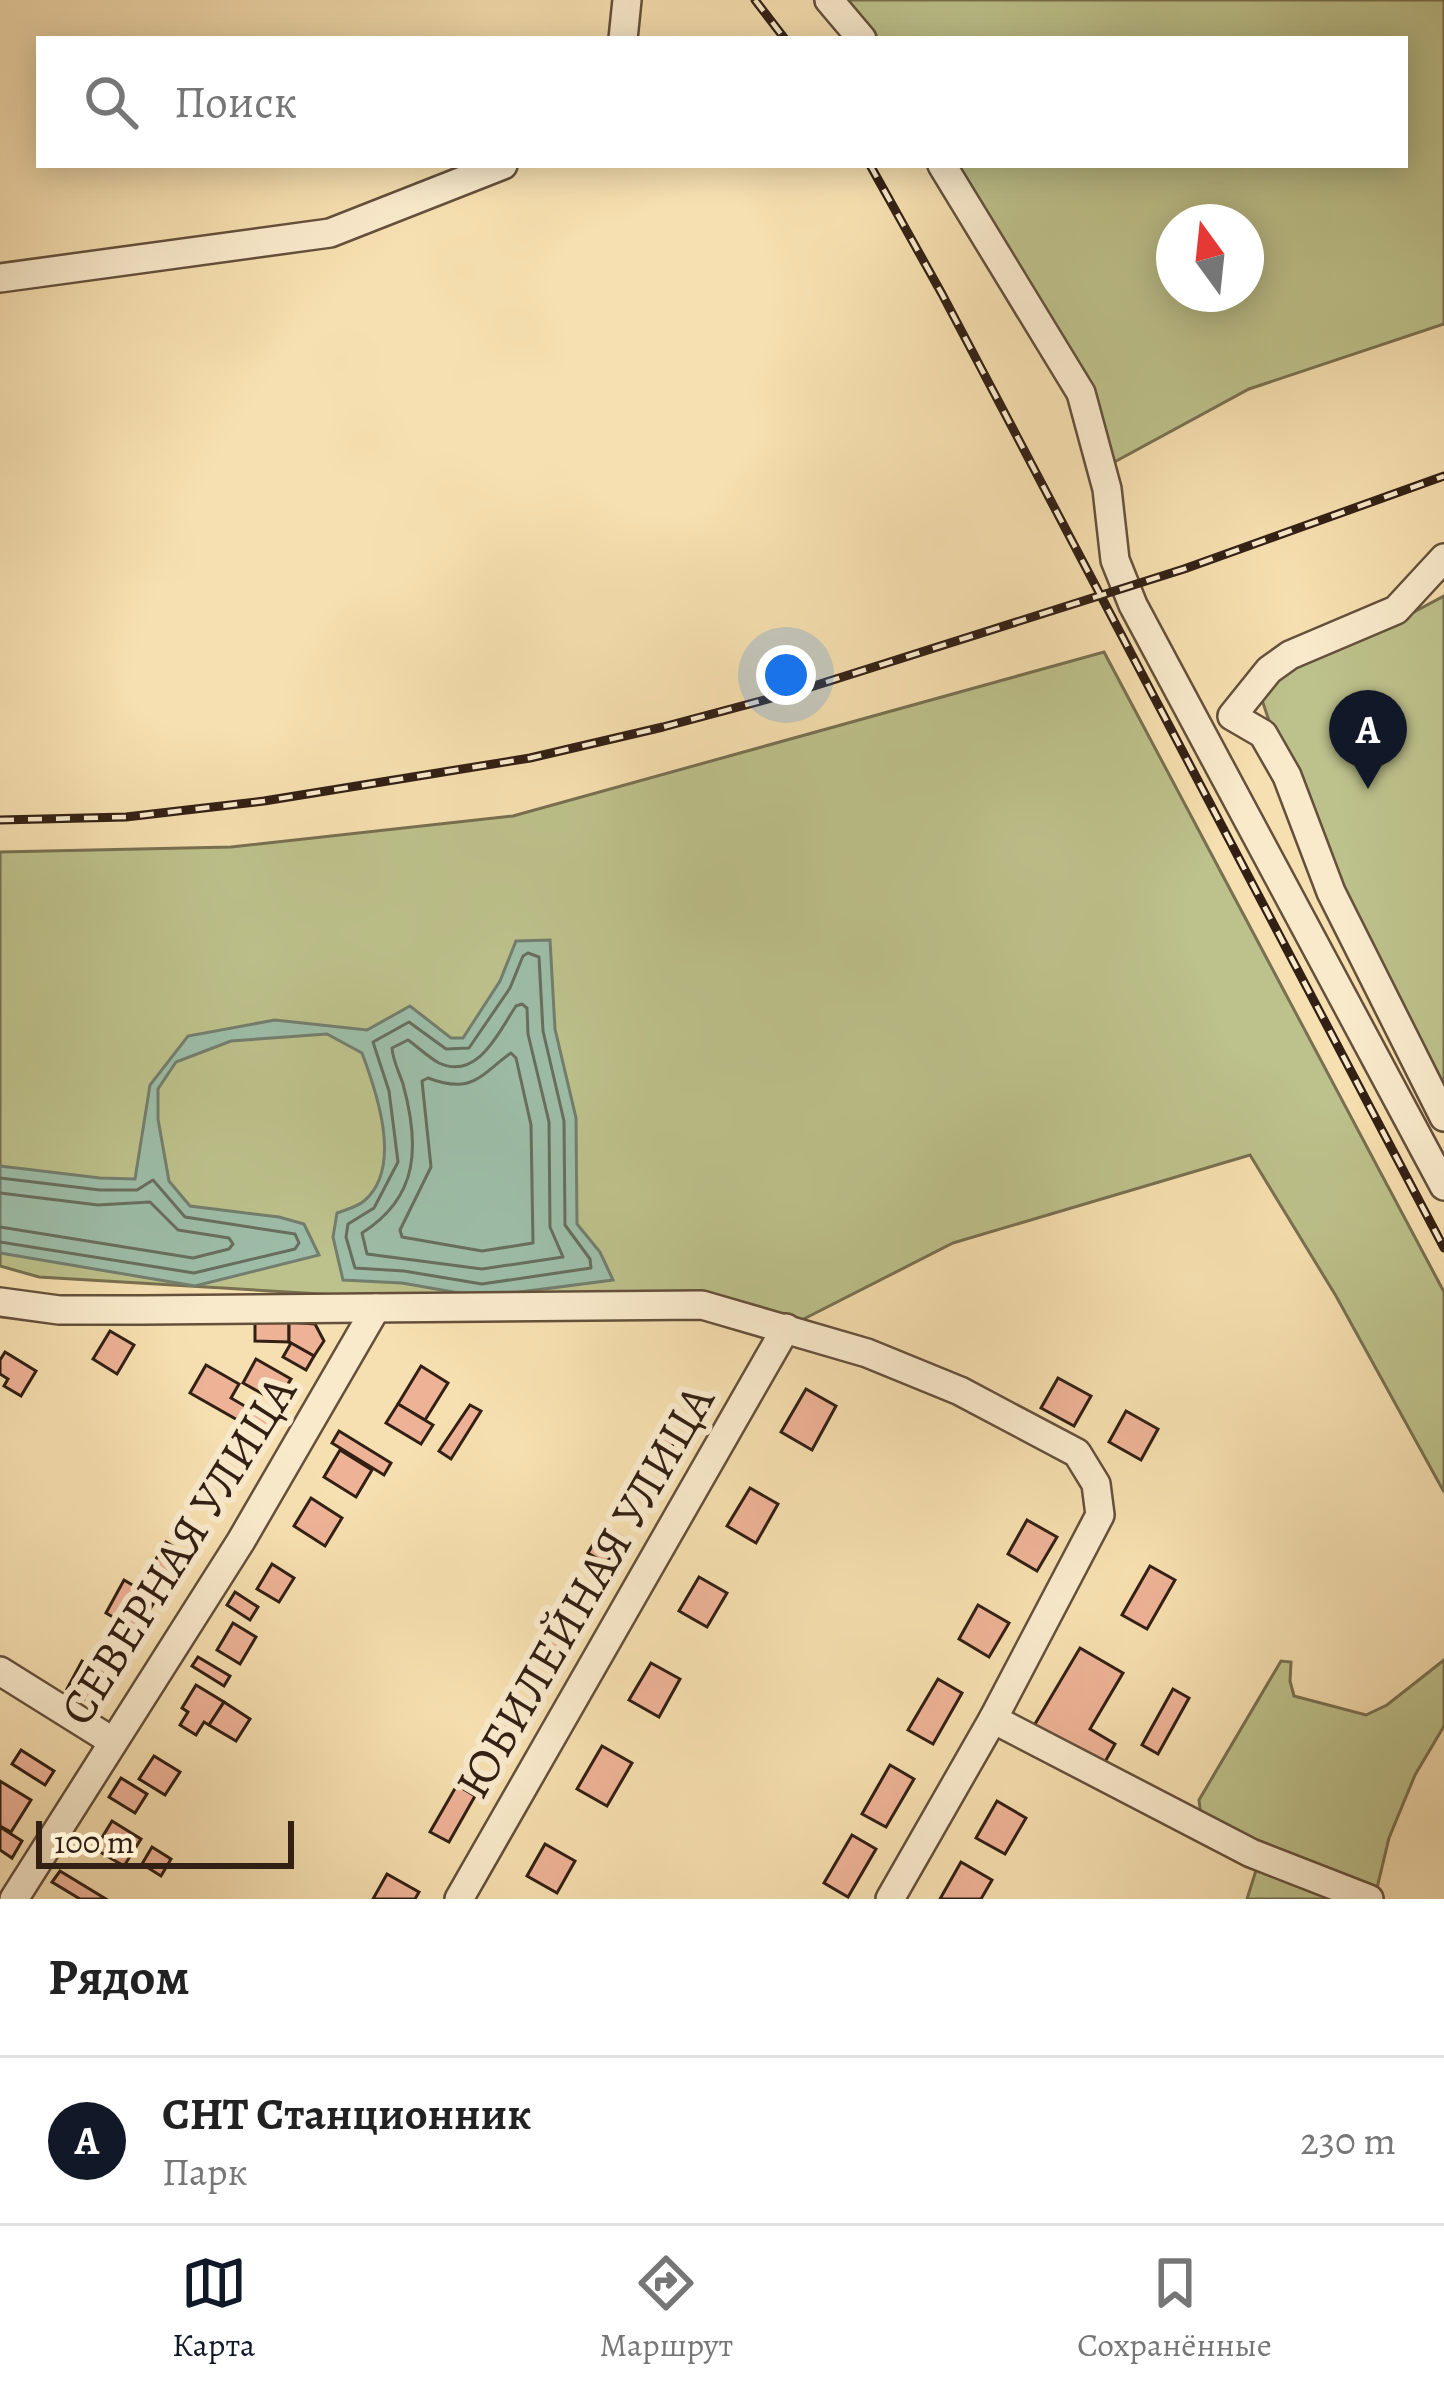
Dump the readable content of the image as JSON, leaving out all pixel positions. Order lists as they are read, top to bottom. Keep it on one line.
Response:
{"streets":{"street":["СЕВЕРНАЯ УЛИЦА","ЮБИЛЕЙНАЯ УЛИЦА"]},"scale_bar":"100 m","north":"top","page":{"search":"Поиск","pins":"A","scale":"100 m","heading":"Рядом","list":[{"mark":"A","name":"СНТ Станционник","note":"Парк","value":"230 m"}],"nav":["Карта","Маршрут","Сохранённые"]}}
